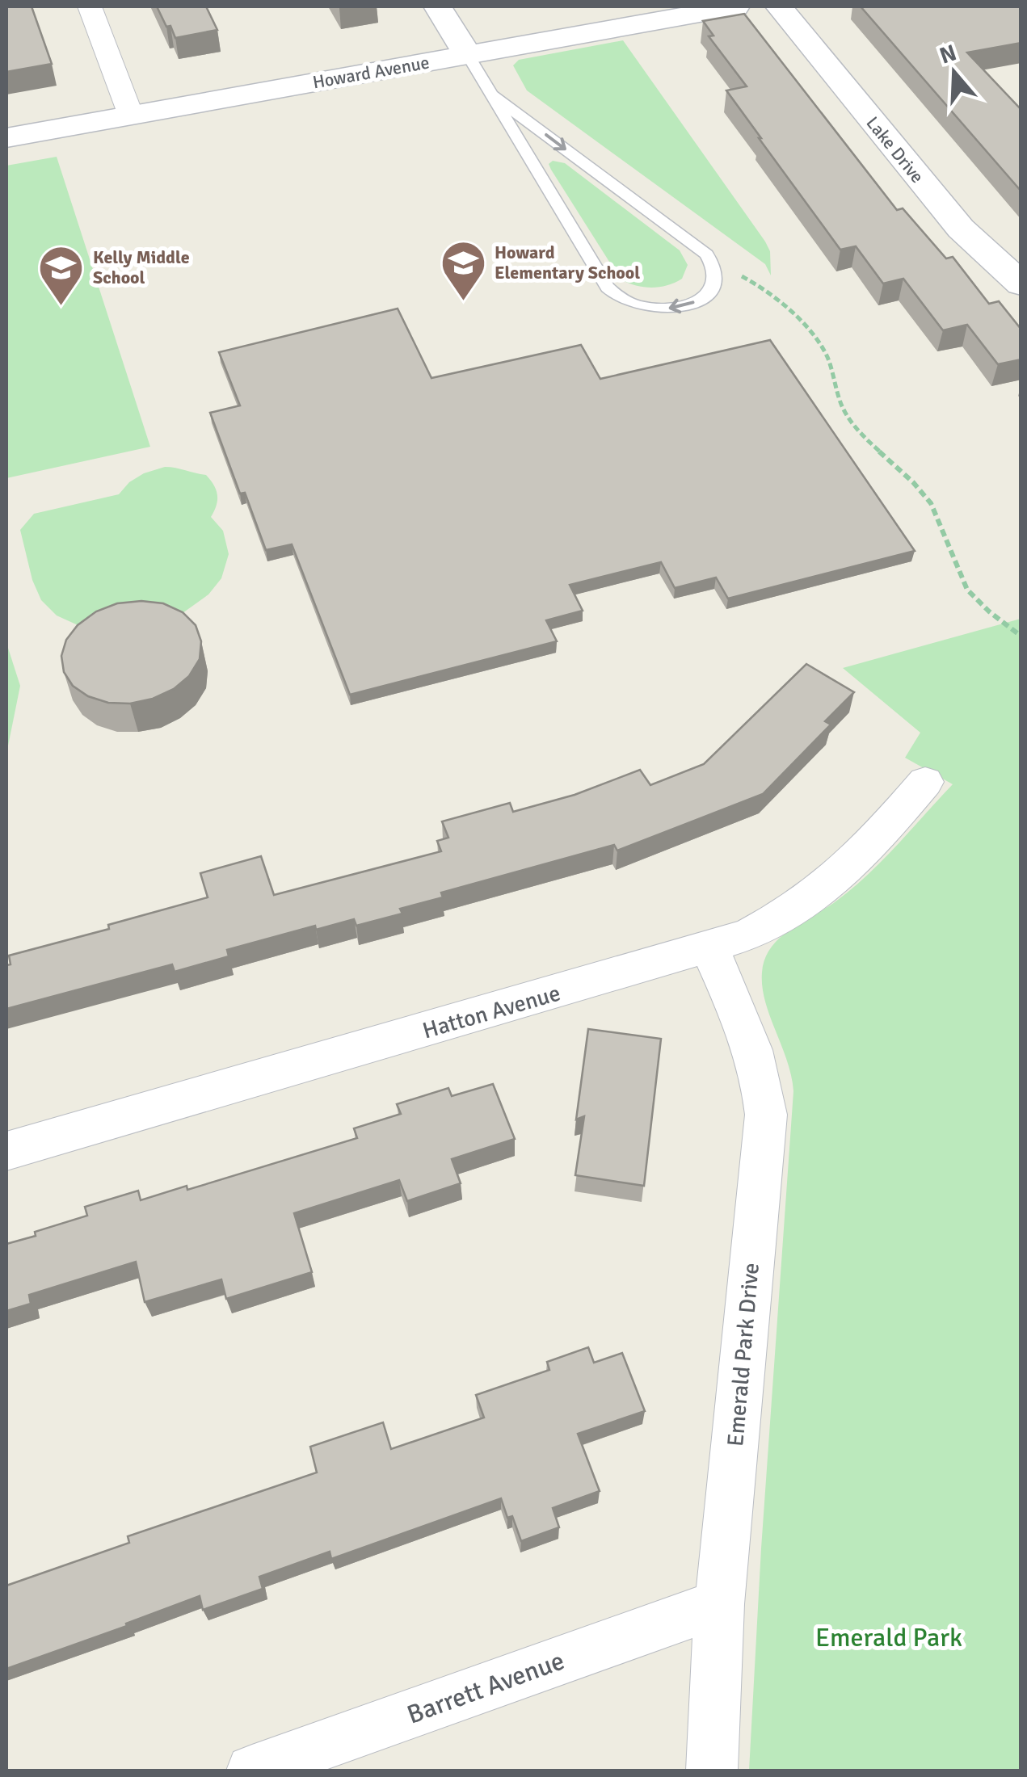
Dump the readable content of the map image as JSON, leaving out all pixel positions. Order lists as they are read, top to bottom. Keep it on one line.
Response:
{"streets":{"street":["Howard Avenue","Lake Drive","Hatton Avenue","Emerald Park Drive","Barrett Avenue"]},"crossings":[["Hatton Avenue","Emerald Park Drive"],["Emerald Park Drive","Barrett Avenue"]],"parks":["Emerald Park"],"places":{"school or university":["Howard Elementary School","Kelly Middle School"]},"north":"top"}
